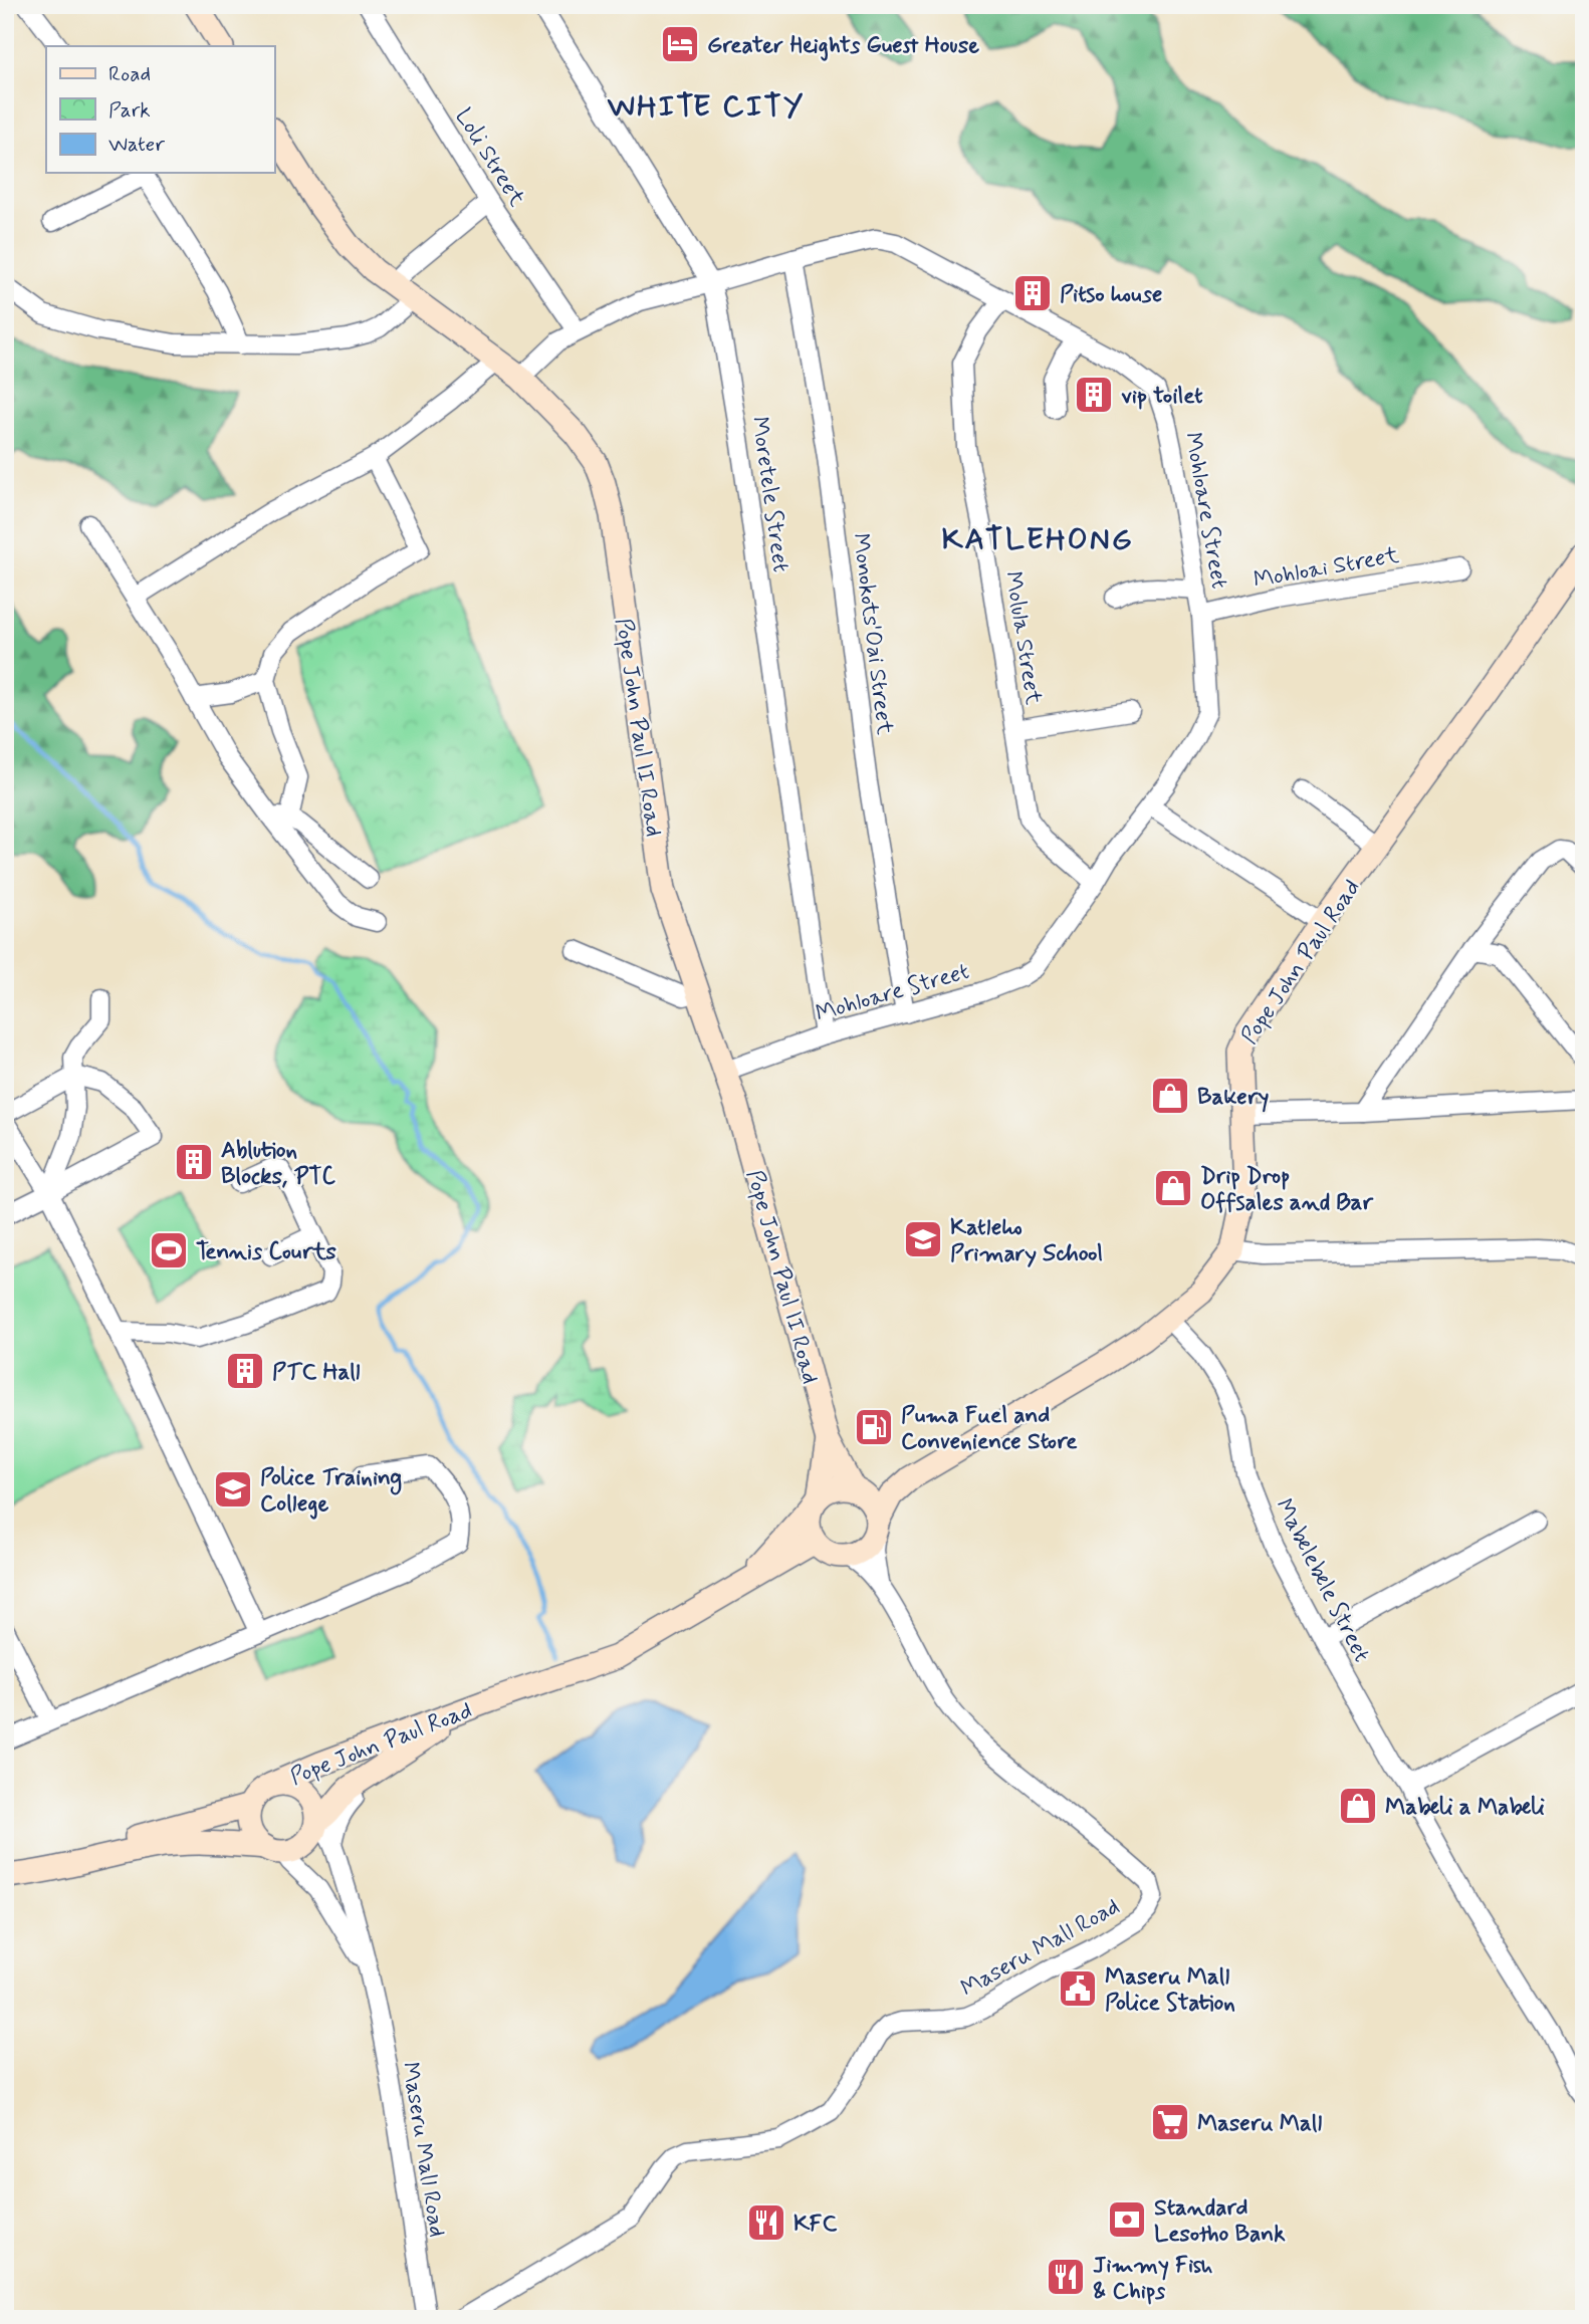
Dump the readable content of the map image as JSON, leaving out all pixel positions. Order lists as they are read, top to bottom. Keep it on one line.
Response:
{"streets":{"main road":["Pope John Paul II Road","Pope John Paul Road"],"street":["Loli Street","Moretele Street","Mohloare Street","Mohloai Street","Monokots'Oai Street","Molula Street","Mabelebele Street","Maseru Mall Road"]},"crossings":[["Loli Street","Mohloare Street"],["Moretele Street","Mohloare Street"],["Mohloare Street","Mohloai Street"],["Mohloare Street","Monokots'Oai Street"],["Mohloare Street","Molula Street"],["Mohloare Street","Pope John Paul II Road"],["Pope John Paul Road","Mabelebele Street"],["Pope John Paul Road","Maseru Mall Road"]],"districts":["WHITE CITY","KATLEHONG"],"places":{"hotel":["Greater Heights Guest House"],"building":["Pitso house","vip toilet","Ablution Blocks, PTC","PTC Hall"],"shop":["Bakery","Drip Drop Offsales and Bar","Mabeli a Mabeli"],"school or university":["Katleho Primary School","Police Training College"],"sports":["Tennis Courts"],"fuel station":["Puma Fuel and Convenience Store"],"public building":["Maseru Mall Police Station"],"supermarket":["Maseru Mall"],"bank":["Standard Lesotho Bank"],"restaurant":["KFC","Jimmy Fish & Chips"]},"legend":["Road","Park","Water"]}
